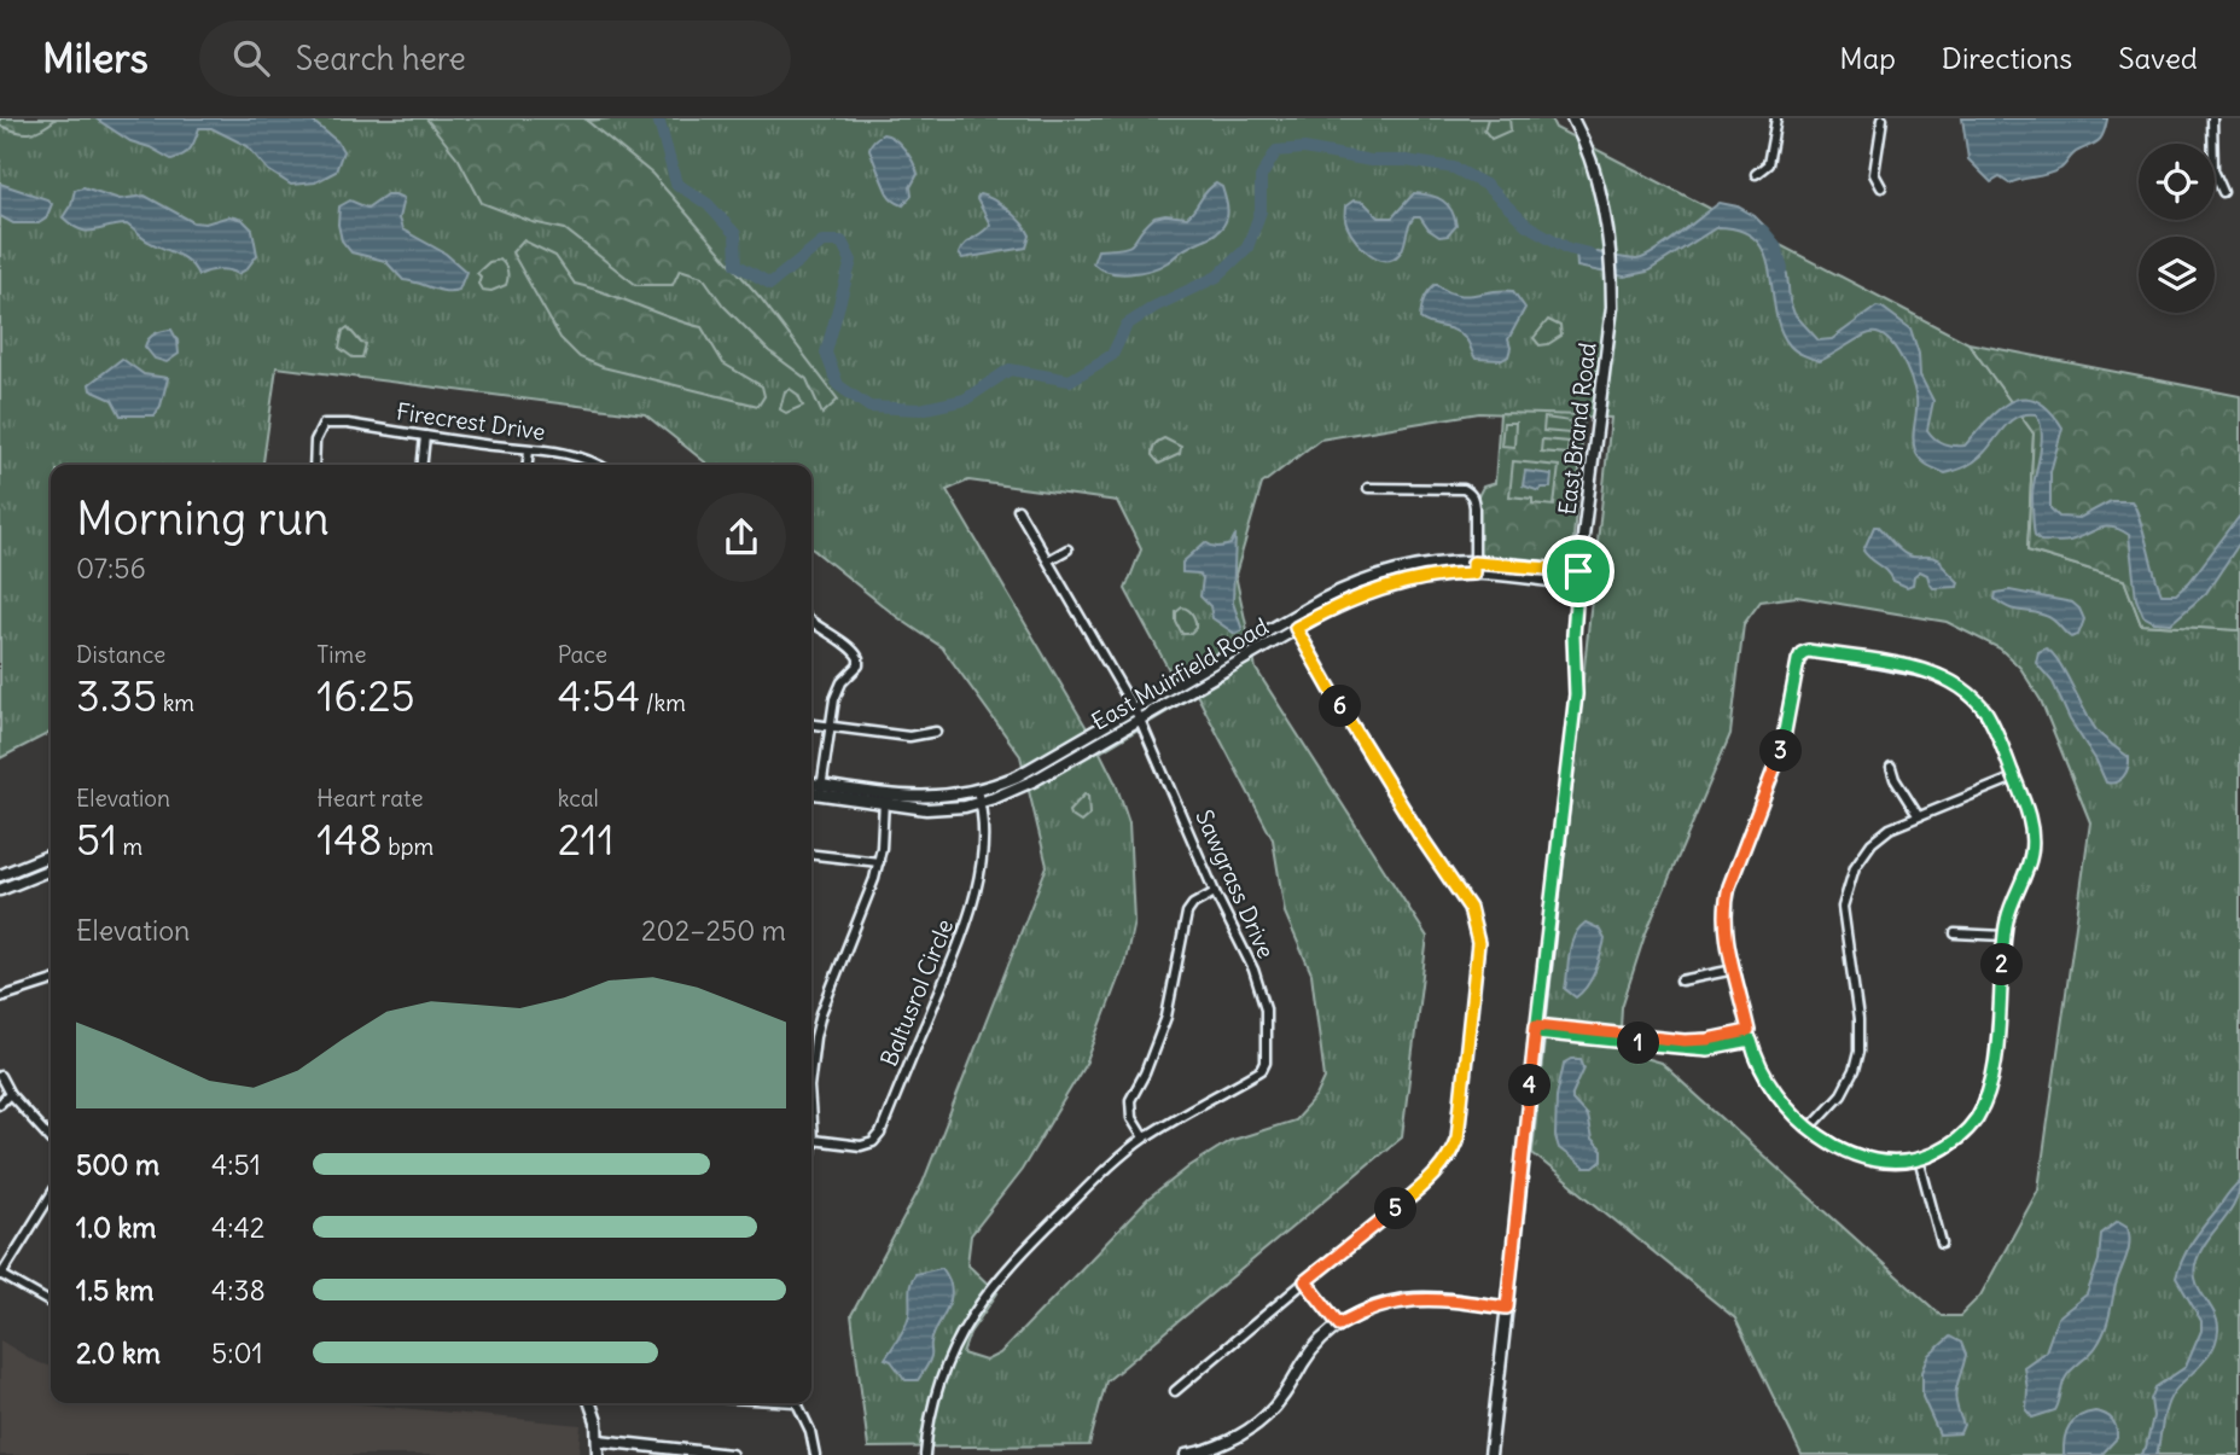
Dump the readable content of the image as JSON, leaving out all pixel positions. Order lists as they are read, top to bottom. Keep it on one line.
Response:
{"streets":{"street":["Firecrest Drive","East Brand Road","East Muirfield Road","Sawgrass Drive","Baltusrol Circle"]},"crossings":[["East Brand Road","East Muirfield Road"],["East Muirfield Road","Sawgrass Drive"],["East Muirfield Road","Baltusrol Circle"]],"page":{"header":"Milers","search":"Search here","nav":["Map","Directions","Saved"],"heading":["Morning run","07:56"],"stats":[["Distance","3.35 km"],["Time","16:25"],["Pace","4:54 /km"],["Elevation","51 m"],["Heart rate","148 bpm"],["kcal","211"]],"pins":["6","3","2","1","4","5"],"chart":["Elevation","202–250 m"],"list":[{"name":"500 m","note":"4:51"},{"name":"1.0 km","note":"4:42"},{"name":"1.5 km","note":"4:38"},{"name":"2.0 km","note":"5:01"}]}}
